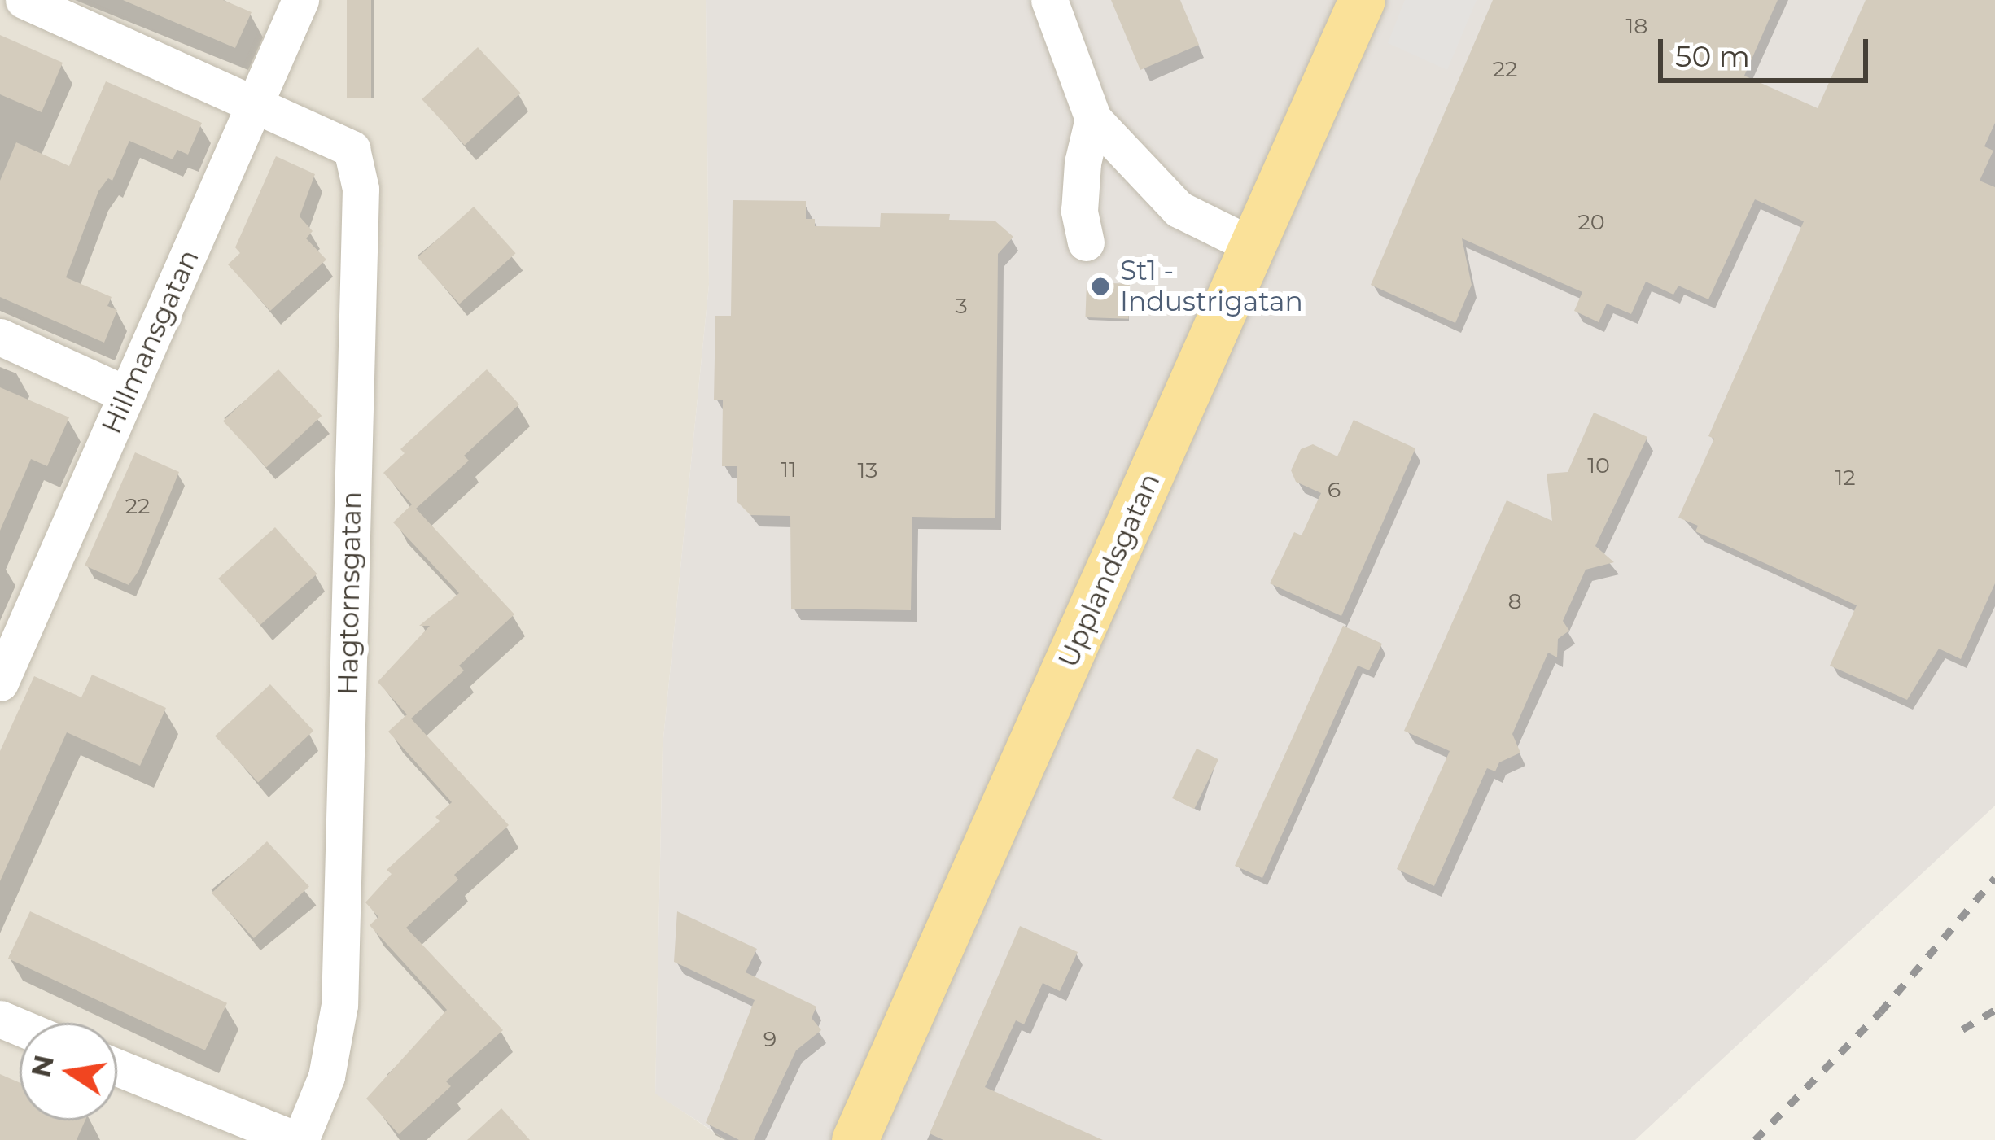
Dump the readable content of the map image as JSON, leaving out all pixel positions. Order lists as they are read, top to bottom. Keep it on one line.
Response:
{"streets":{"main road":["Upplandsgatan"],"street":["Hillmansgatan","Hagtornsgatan"]},"crossings":[["Hillmansgatan","Hagtornsgatan"]],"places":["St1 - Industrigatan"],"house_numbers":["18","22","20","3","10","11","13","12","6","22","8","9"],"scale_bar":"50 m","north":"left"}
